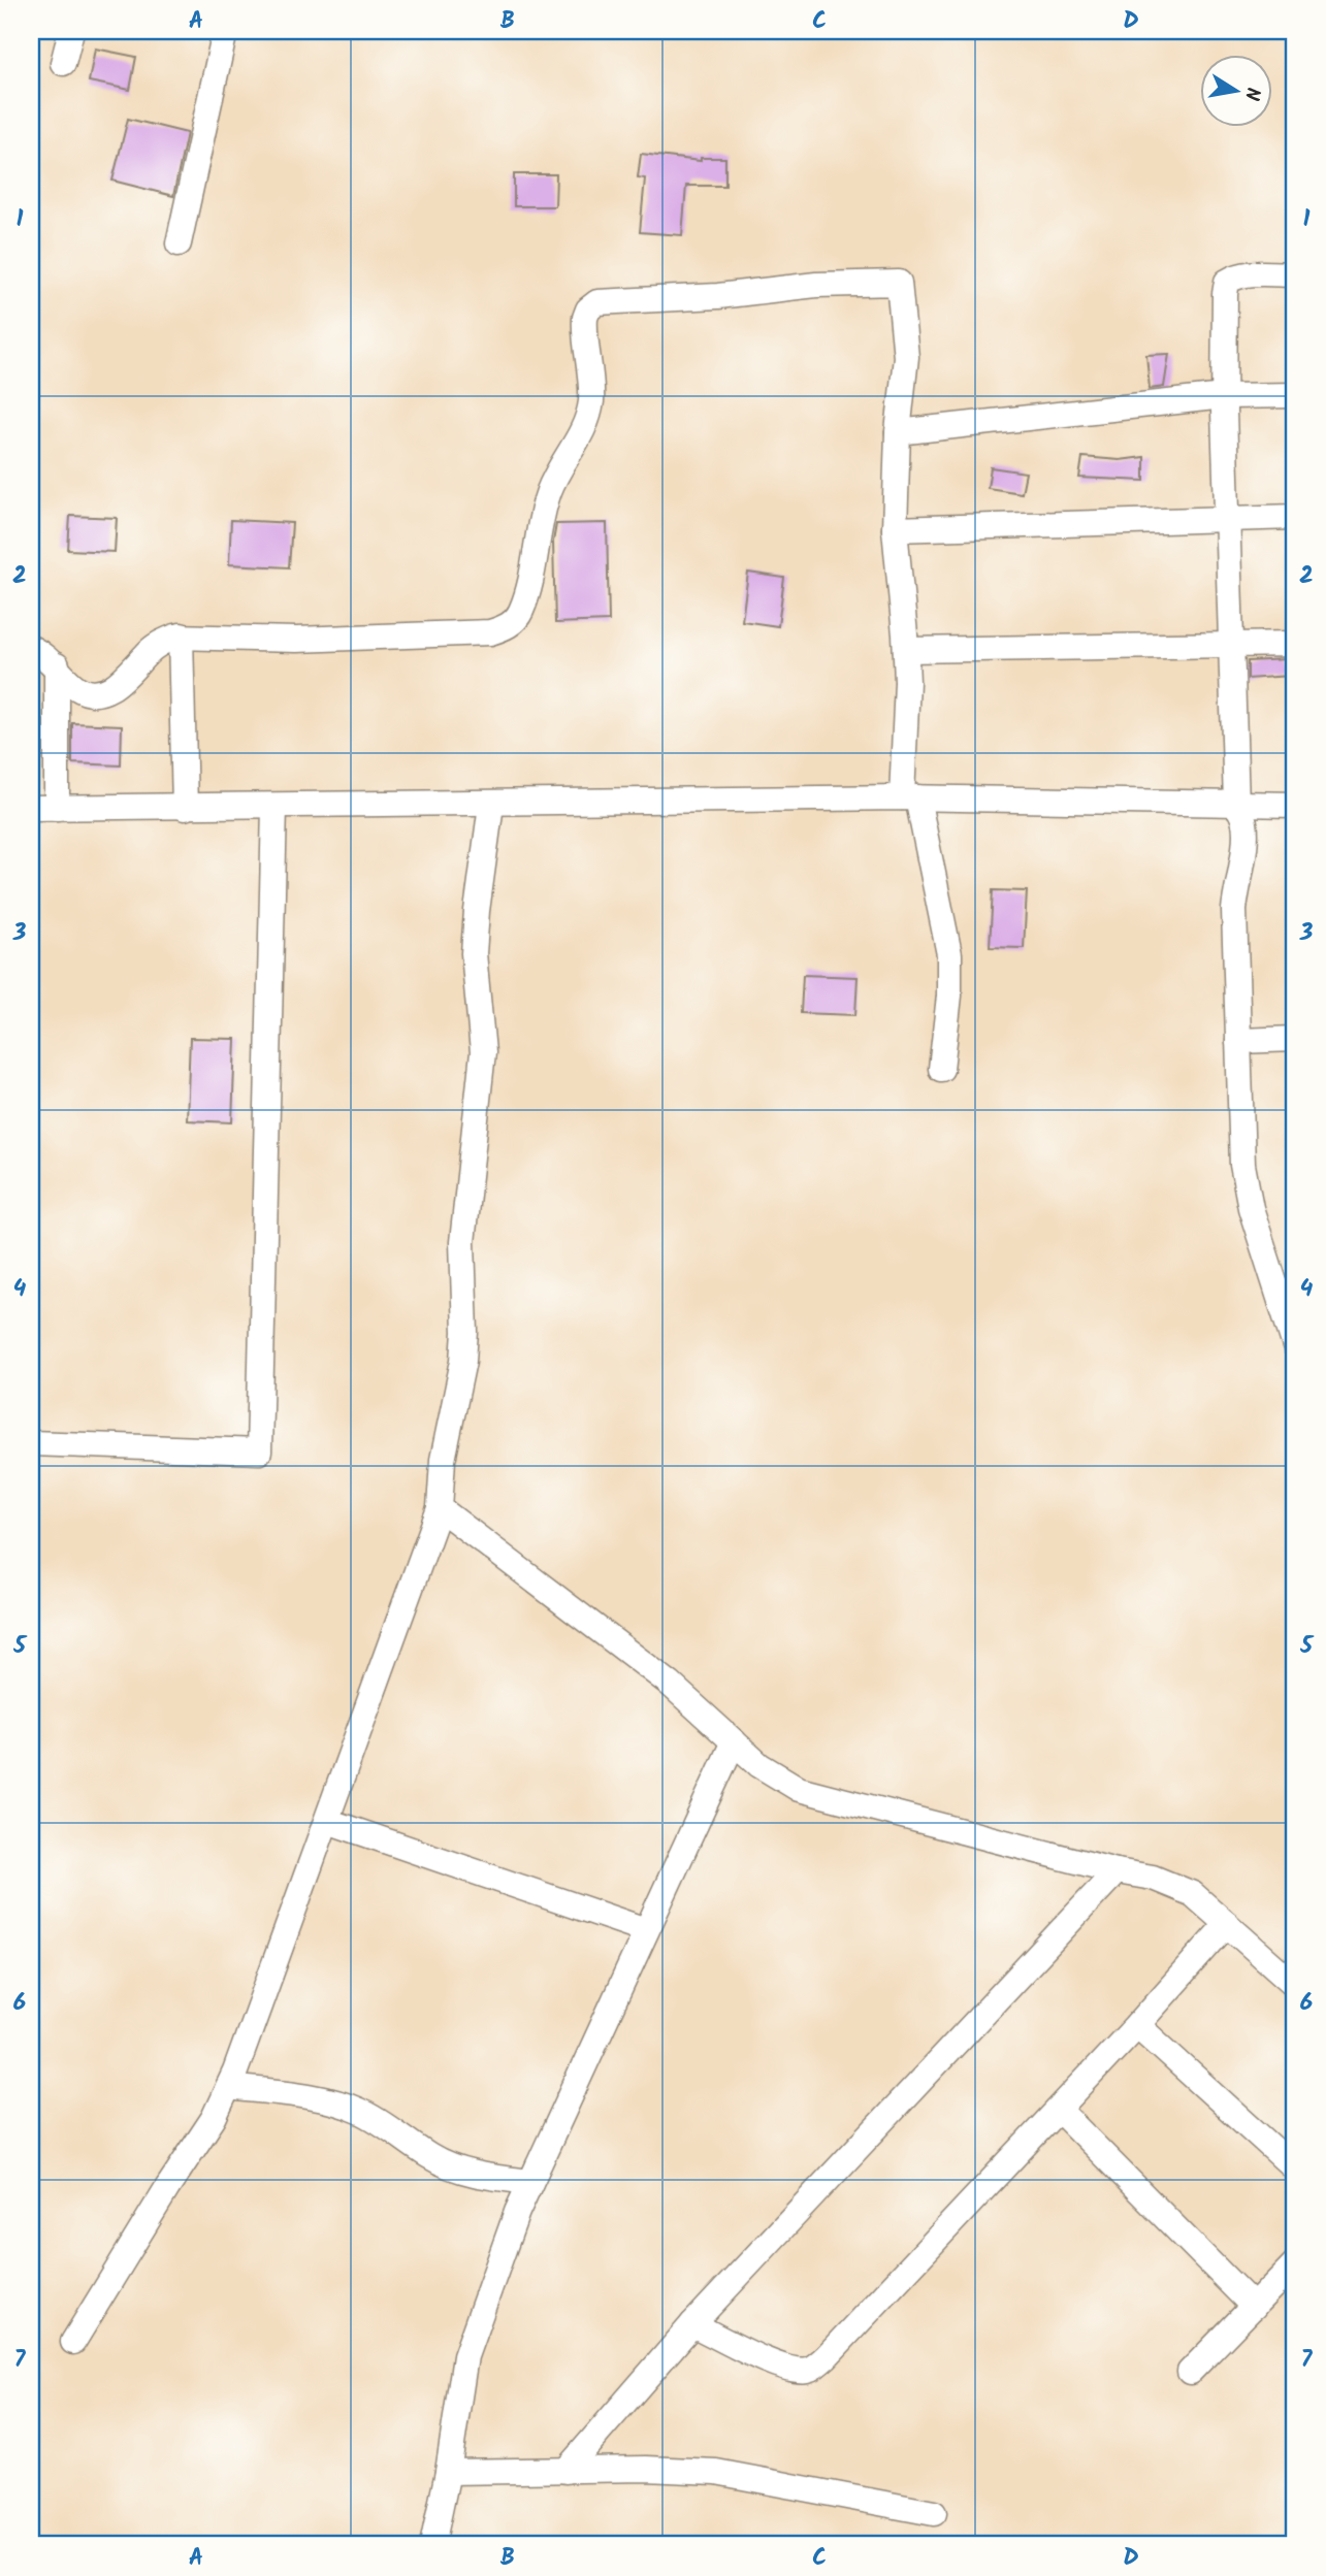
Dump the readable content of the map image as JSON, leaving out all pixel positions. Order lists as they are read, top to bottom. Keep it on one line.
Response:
{"north":"right","grid":{"columns":["A","B","C","D"],"rows":["1","2","3","4","5","6","7"]}}
